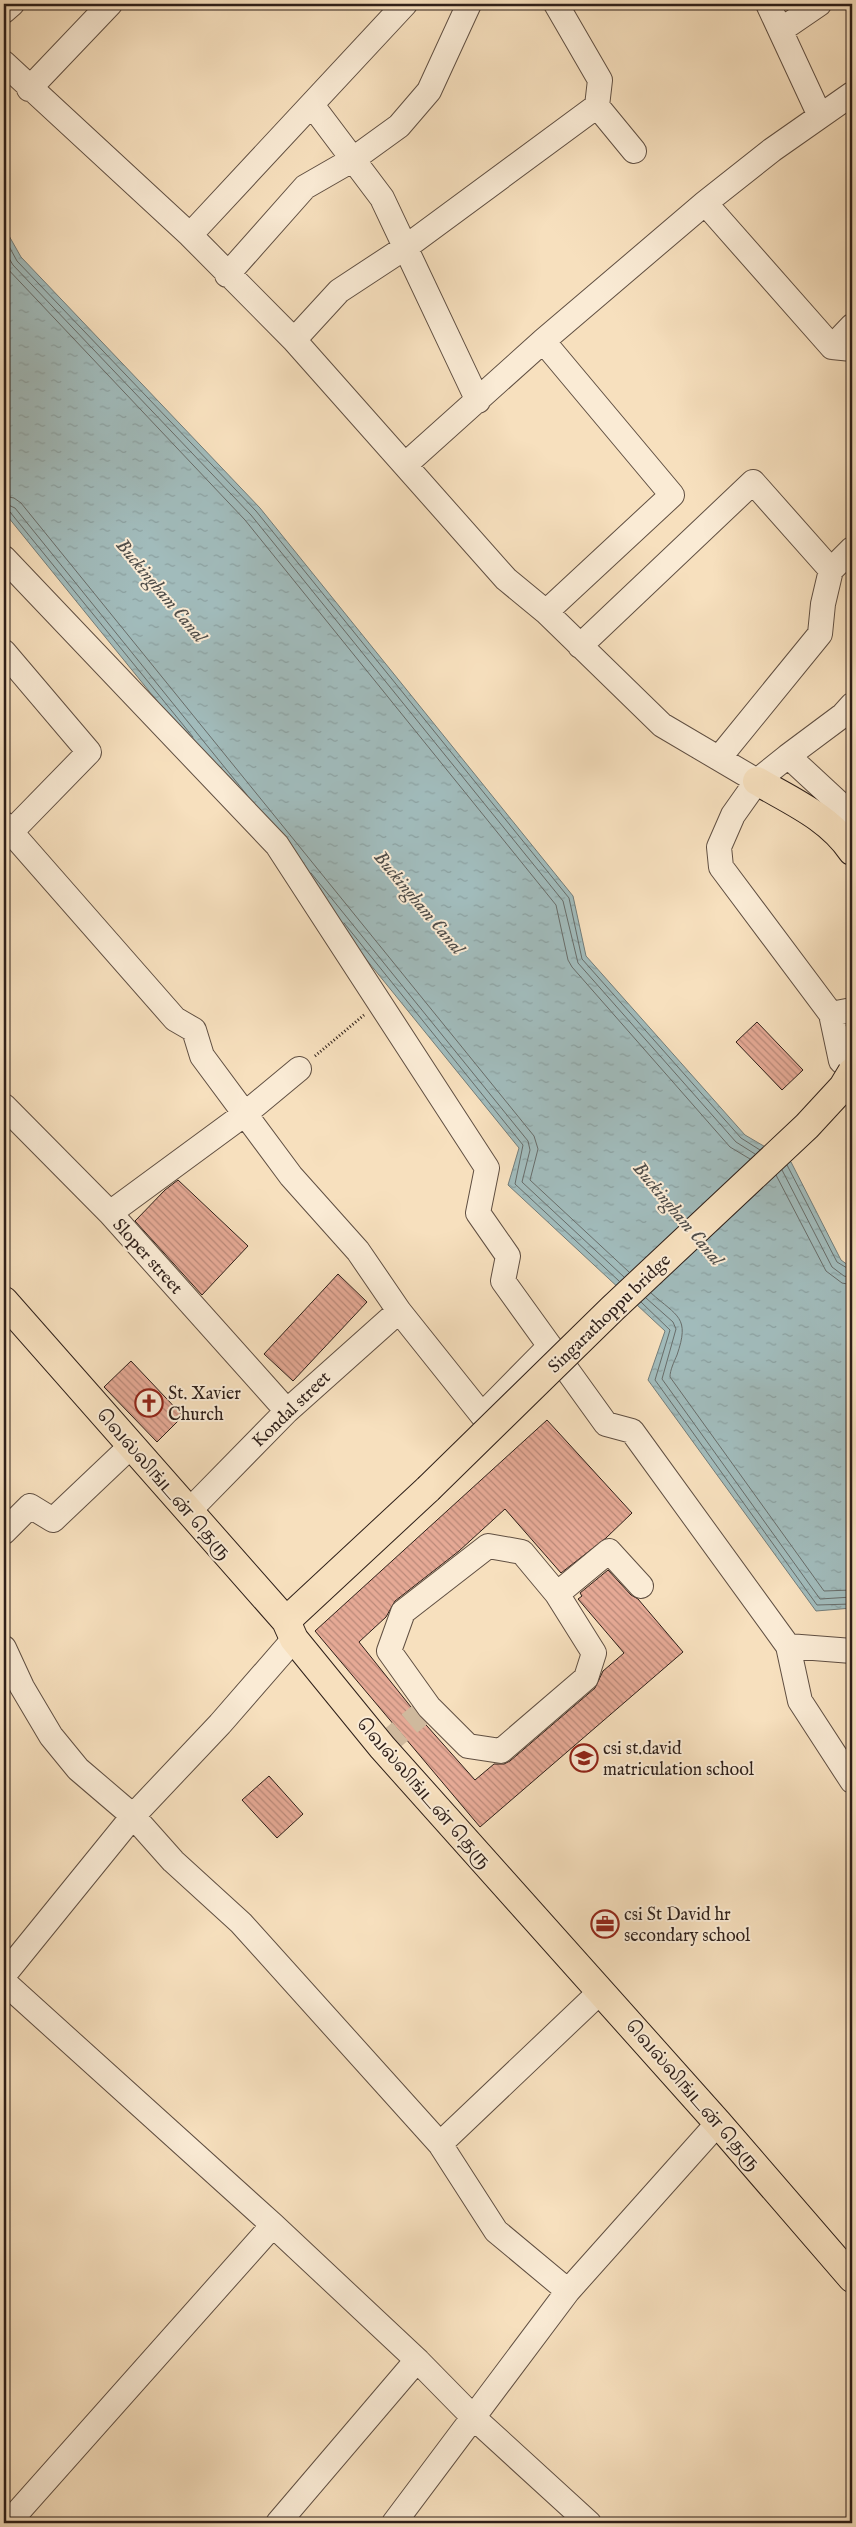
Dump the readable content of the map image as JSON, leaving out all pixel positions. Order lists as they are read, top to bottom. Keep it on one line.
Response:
{"streets":{"main road":["Singarathoppu bridge","வெல்லிங்டன் தெரு"],"street":["Sloper street","Kondal street"]},"crossings":[["Sloper street","Kondal street"],["Singarathoppu bridge","வெல்லிங்டன் தெரு"],["Kondal street","வெல்லிங்டன் தெரு"]],"water":["Buckingham Canal"],"places":{"church":["St. Xavier Church"],"school or university":["csi st.david matriculation school"],"office":["csi St David hr secondary school"]}}
